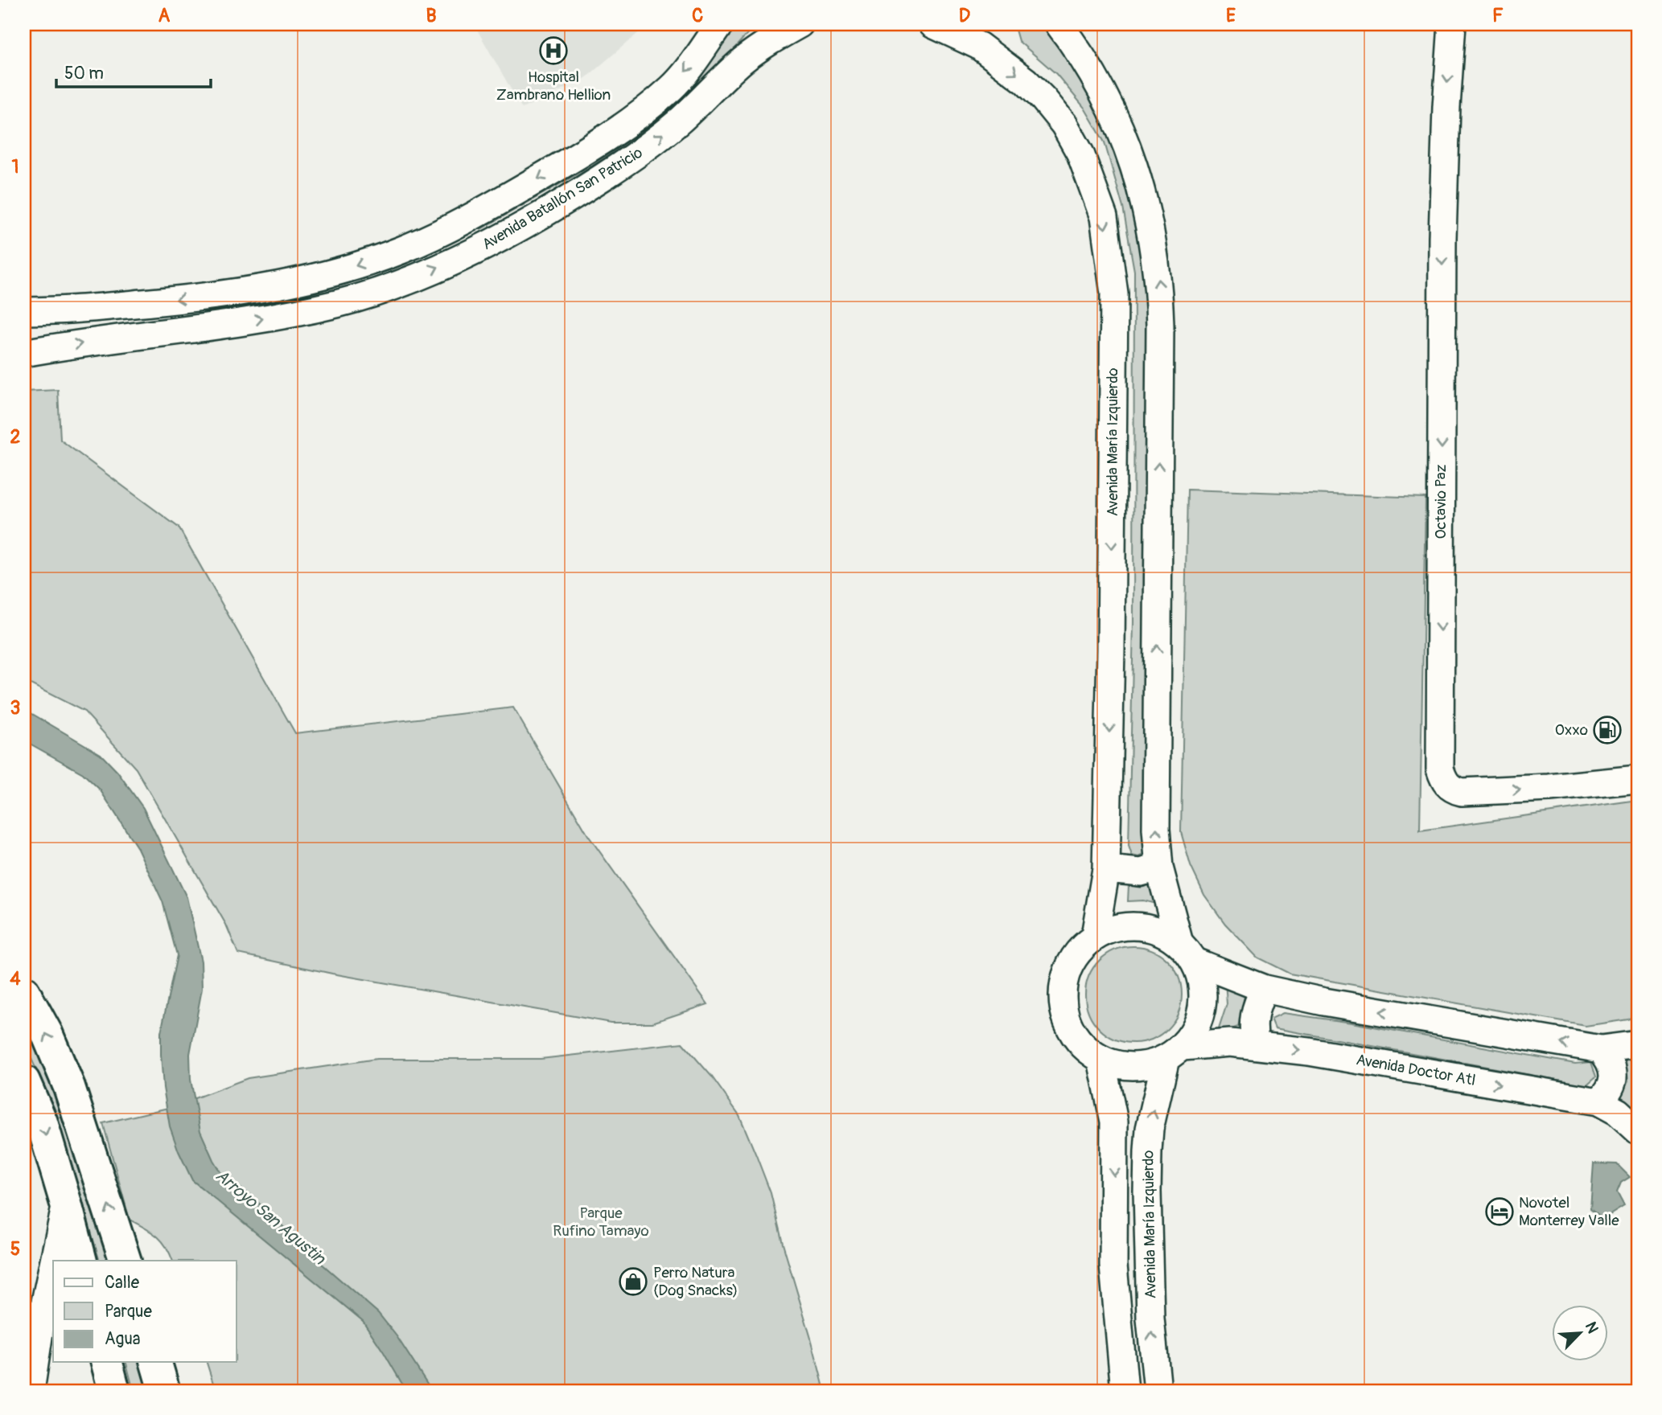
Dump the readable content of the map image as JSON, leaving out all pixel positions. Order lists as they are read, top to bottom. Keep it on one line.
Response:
{"streets":{"street":["Avenida Batallón San Patricio","Avenida María Izquierdo","Octavio Paz","Avenida Doctor Atl"]},"crossings":[["Avenida María Izquierdo","Avenida Doctor Atl"]],"one_way":["Octavio Paz"],"water":["Arroyo San Agustin"],"parks":["Parque Rufino Tamayo"],"places":{"hospital":["Hospital Zambrano Hellion"],"fuel station":["Oxxo"],"hotel":["Novotel Monterrey Valle"],"shop":["Perro Natura (Dog Snacks)"]},"legend":["Calle","Parque","Agua"],"scale_bar":"50 m","north":"top right","grid":{"columns":["A","B","C","D","E","F"],"rows":["1","2","3","4","5"]}}
